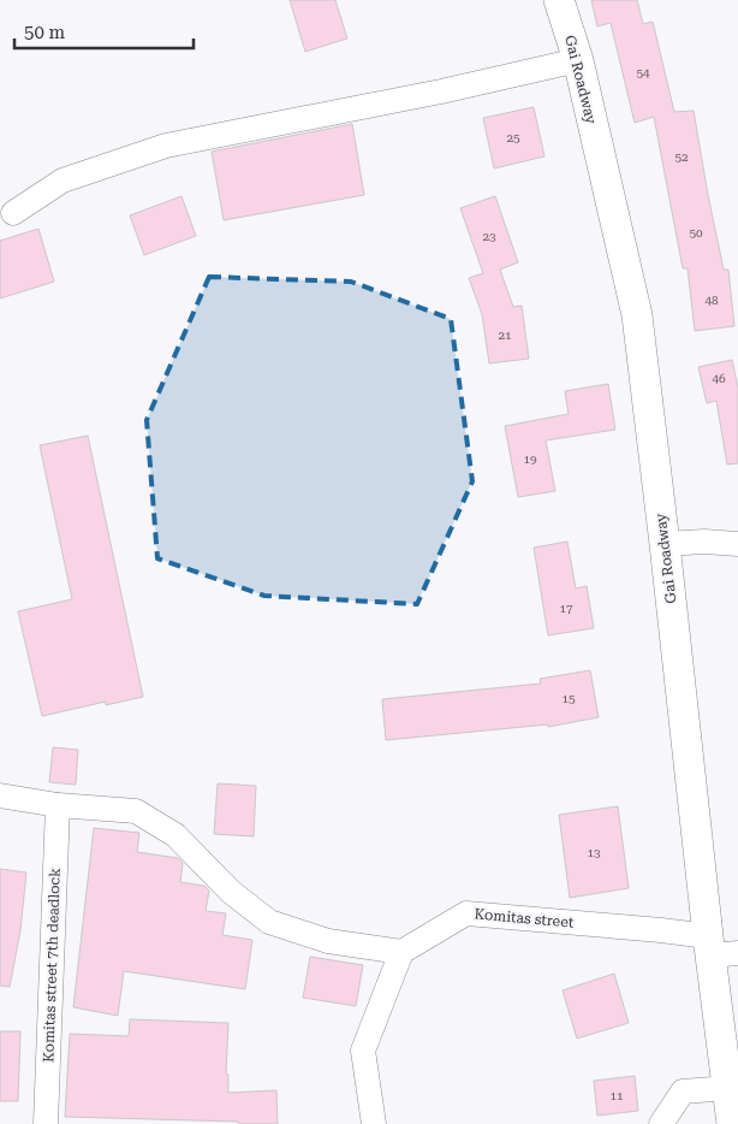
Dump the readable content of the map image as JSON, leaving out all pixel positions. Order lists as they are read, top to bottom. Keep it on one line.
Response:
{"streets":{"main road":["Gai Roadway"],"street":["Komitas street","Komitas street 7th deadlock"]},"crossings":[["Gai Roadway","Komitas street"]],"house_numbers":["54","25","52","50","23","48","21","46","19","17","15","13","11"],"scale_bar":"50 m"}
